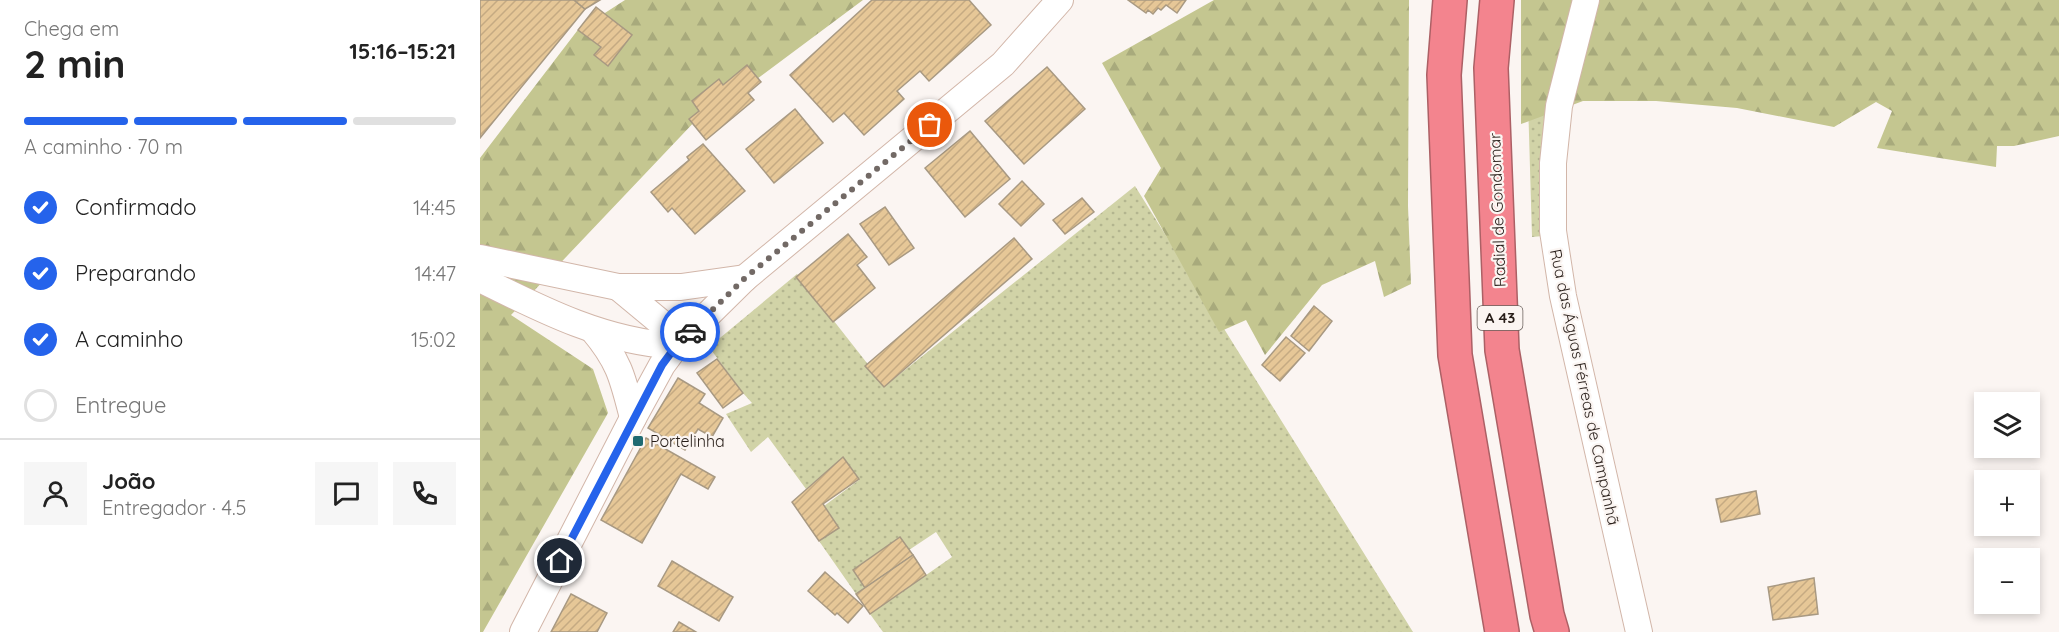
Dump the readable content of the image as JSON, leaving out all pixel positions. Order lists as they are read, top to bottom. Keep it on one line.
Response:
{"streets":{"highway":["Radial de Gondomar","A 43"],"street":["Rua das Águas Férreas de Campanhã"]},"places":{"transit":["Portelinha"]},"page":{"heading":["2 min","Chega em","15:16–15:21"],"panel":["João","Entregador · 4.5"],"bar":"A caminho · 70 m","list":[["Confirmado","14:45"],["Preparando","14:47"],["A caminho","15:02"],"Entregue"],"map_buttons":["+","−"]}}
